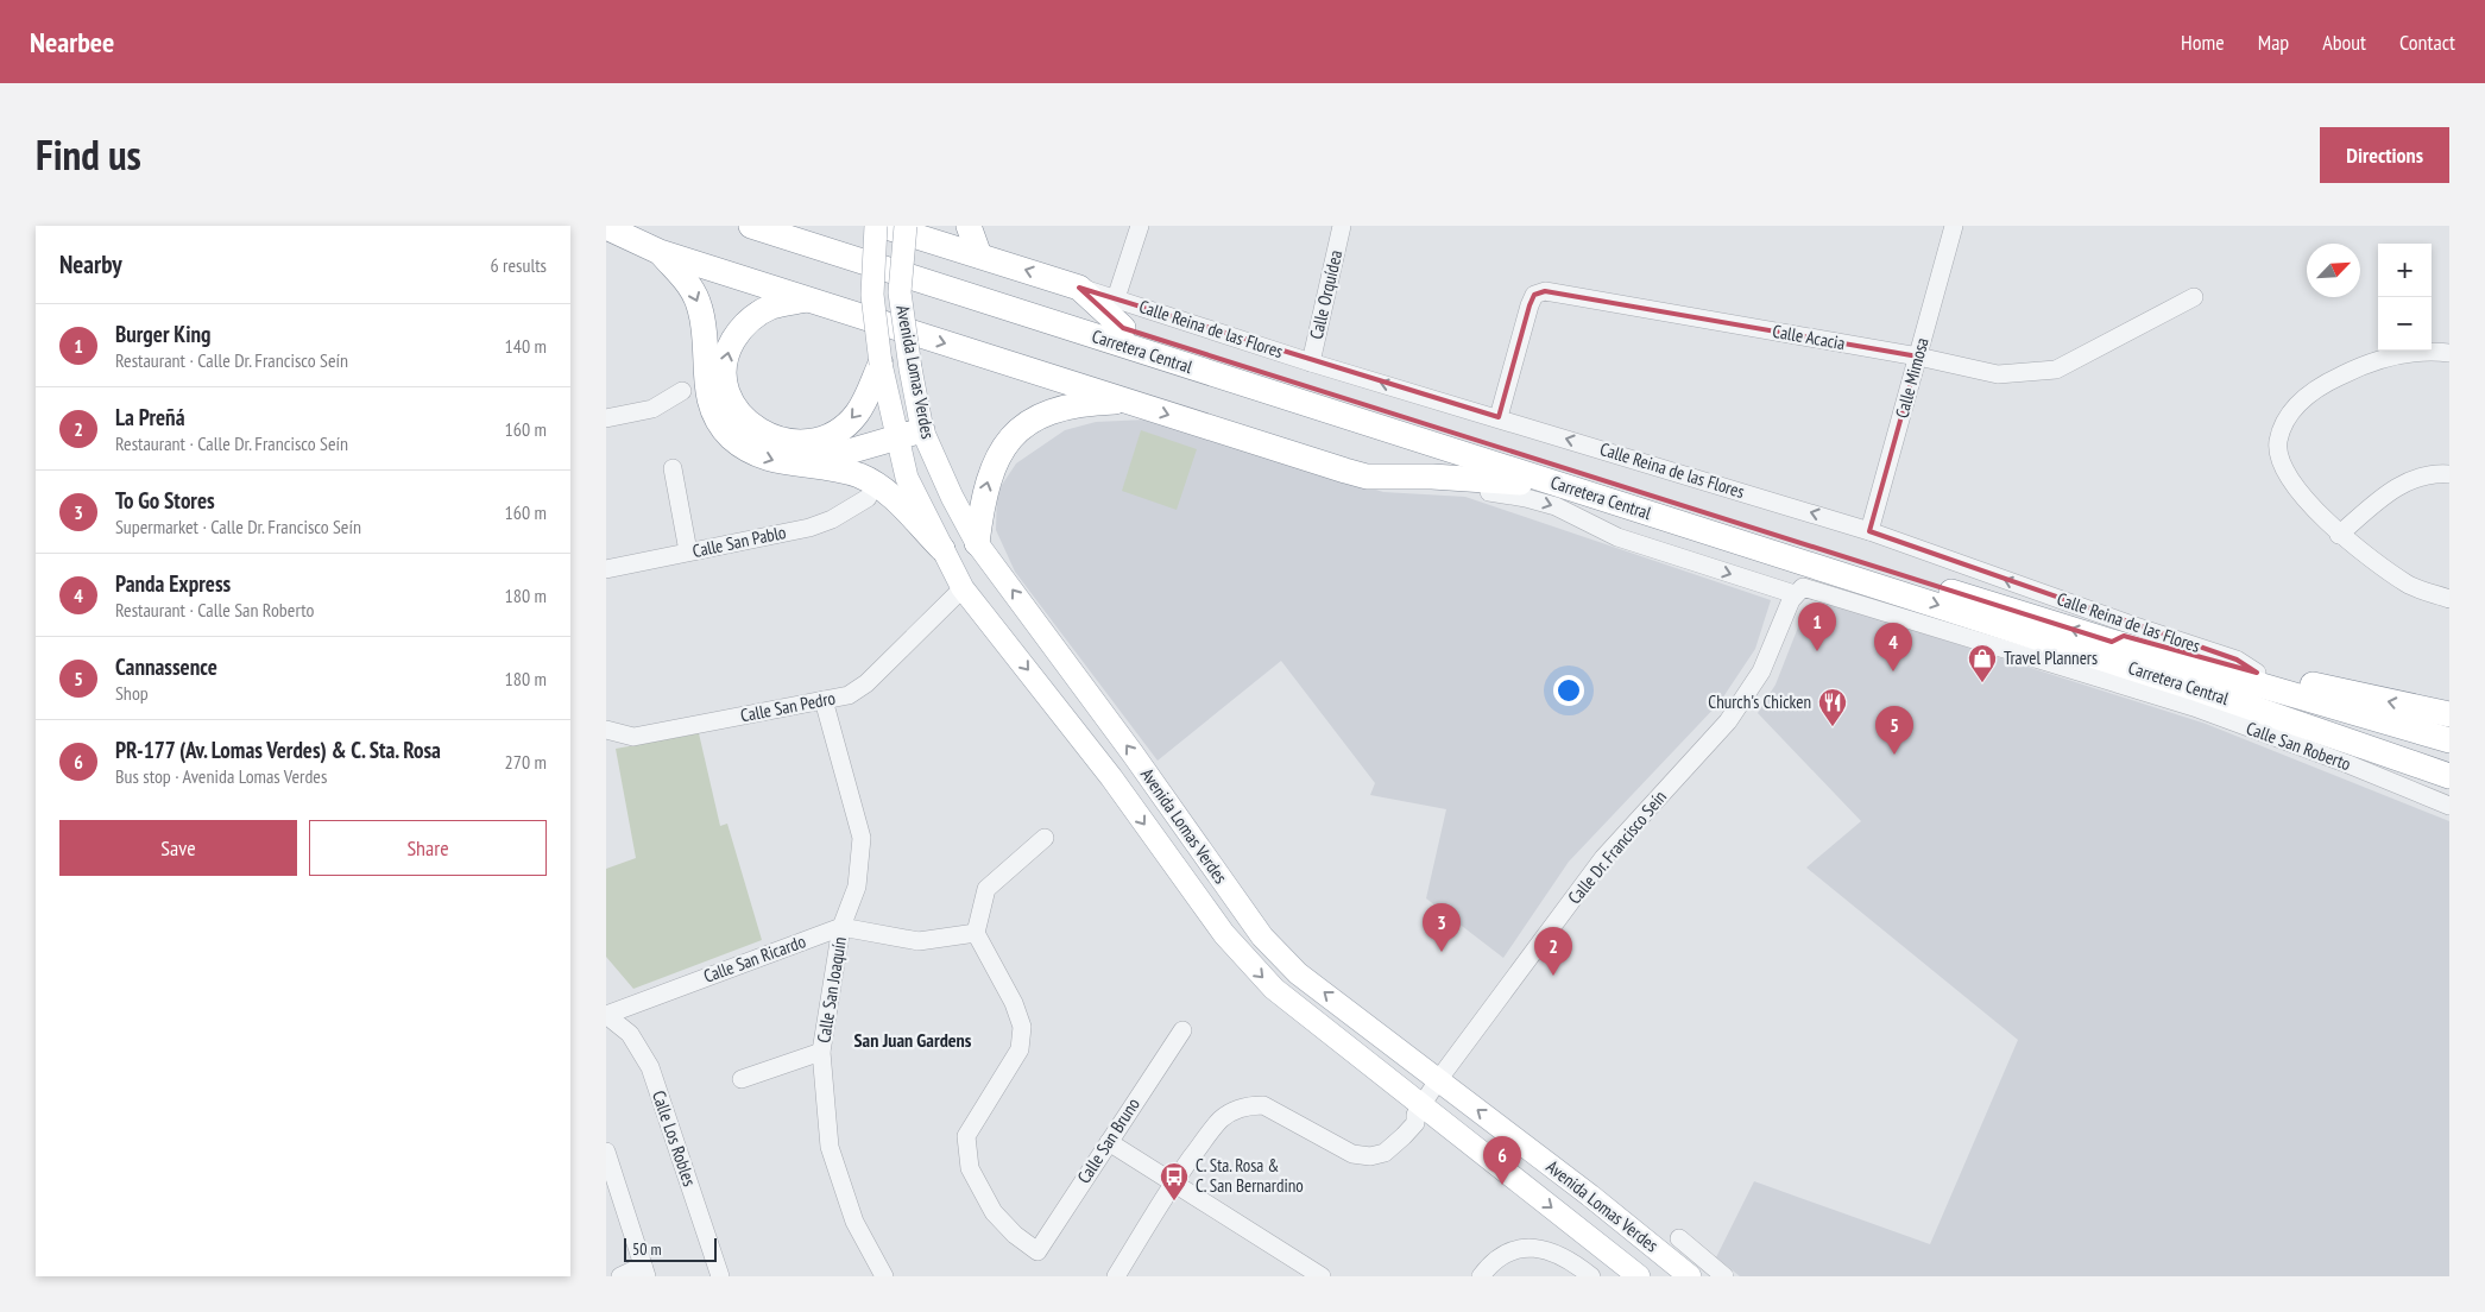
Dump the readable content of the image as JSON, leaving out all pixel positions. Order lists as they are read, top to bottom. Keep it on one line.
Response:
{"streets":{"highway":["Carretera Central"],"main road":["Avenida Lomas Verdes"],"street":["Calle Orquídea","Calle Reina de las Flores","Calle Acacia","Calle Mimosa","Calle San Pablo","Calle San Pedro","Calle San Roberto","Calle Dr. Francisco Seín","Calle San Ricardo","Calle San Joaquín","Calle Los Robles","Calle San Bruno"]},"crossings":[["Calle Orquídea","Calle Reina de las Flores"],["Calle Reina de las Flores","Calle Acacia"],["Calle Reina de las Flores","Calle Mimosa"],["Calle Acacia","Calle Mimosa"],["Avenida Lomas Verdes","Calle San Pedro"],["Avenida Lomas Verdes","Calle Dr. Francisco Seín"],["Calle San Pedro","Calle San Joaquín"],["Calle San Roberto","Calle Dr. Francisco Seín"],["Calle San Ricardo","Calle San Joaquín"],["Calle San Ricardo","Calle Los Robles"]],"one_way":["Calle Reina de las Flores","Calle San Roberto"],"districts":["San Juan Gardens"],"places":{"shop":["Travel Planners"],"restaurant":["Church's Chicken"],"bus stop":["C. Sta. Rosa & C. San Bernardino"]},"scale_bar":"50 m","north":"top right","page":{"header":"Nearbee","nav":["Home","Map","About","Contact"],"title":"Find us","buttons":["Directions",["Save","Share"]],"heading":["Nearby","6 results"],"map_buttons":["+","−"],"list":[{"mark":"1","name":"Burger King","note":"Restaurant · Calle Dr. Francisco Seín","value":"140 m"},{"mark":"2","name":"La Preñá","note":"Restaurant · Calle Dr. Francisco Seín","value":"160 m"},{"mark":"3","name":"To Go Stores","note":"Supermarket · Calle Dr. Francisco Seín","value":"160 m"},{"mark":"4","name":"Panda Express","note":"Restaurant · Calle San Roberto","value":"180 m"},{"mark":"5","name":"Cannassence","note":"Shop","value":"180 m"},{"mark":"6","name":"PR-177 (Av. Lomas Verdes) & C. Sta. Rosa","note":"Bus stop · Avenida Lomas Verdes","value":"270 m"}],"pins":["1","4","5","3","2","6"],"scale":"50 m"}}
